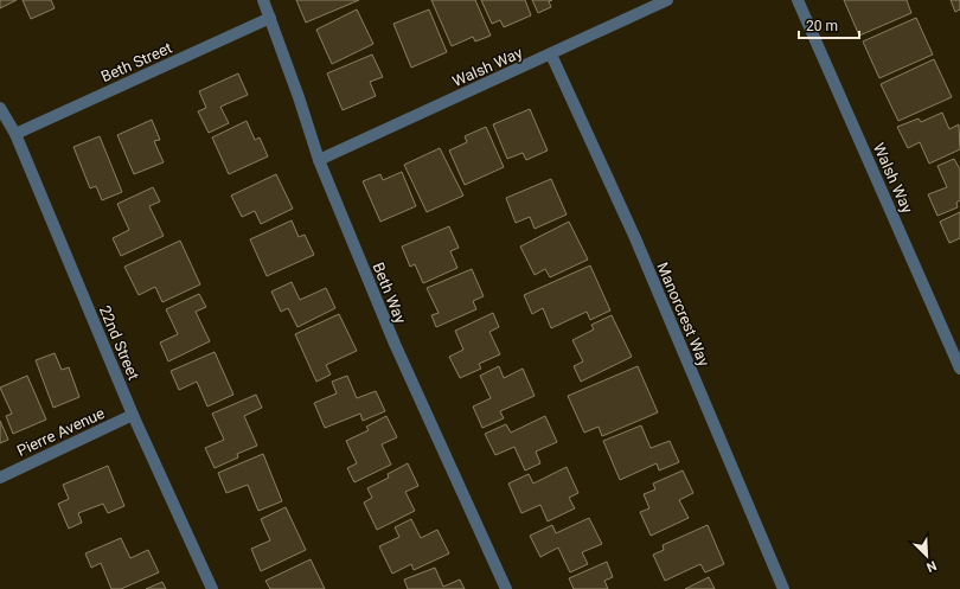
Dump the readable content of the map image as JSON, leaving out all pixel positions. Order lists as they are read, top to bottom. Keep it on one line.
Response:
{"streets":{"street":["Beth Street","Walsh Way","Beth Way","Manorcrest Way","22nd Street","Pierre Avenue"]},"crossings":[["Beth Street","Beth Way"],["Beth Street","22nd Street"],["Walsh Way","Beth Way"],["Walsh Way","Manorcrest Way"],["22nd Street","Pierre Avenue"]],"scale_bar":"20 m","north":"bottom right"}
